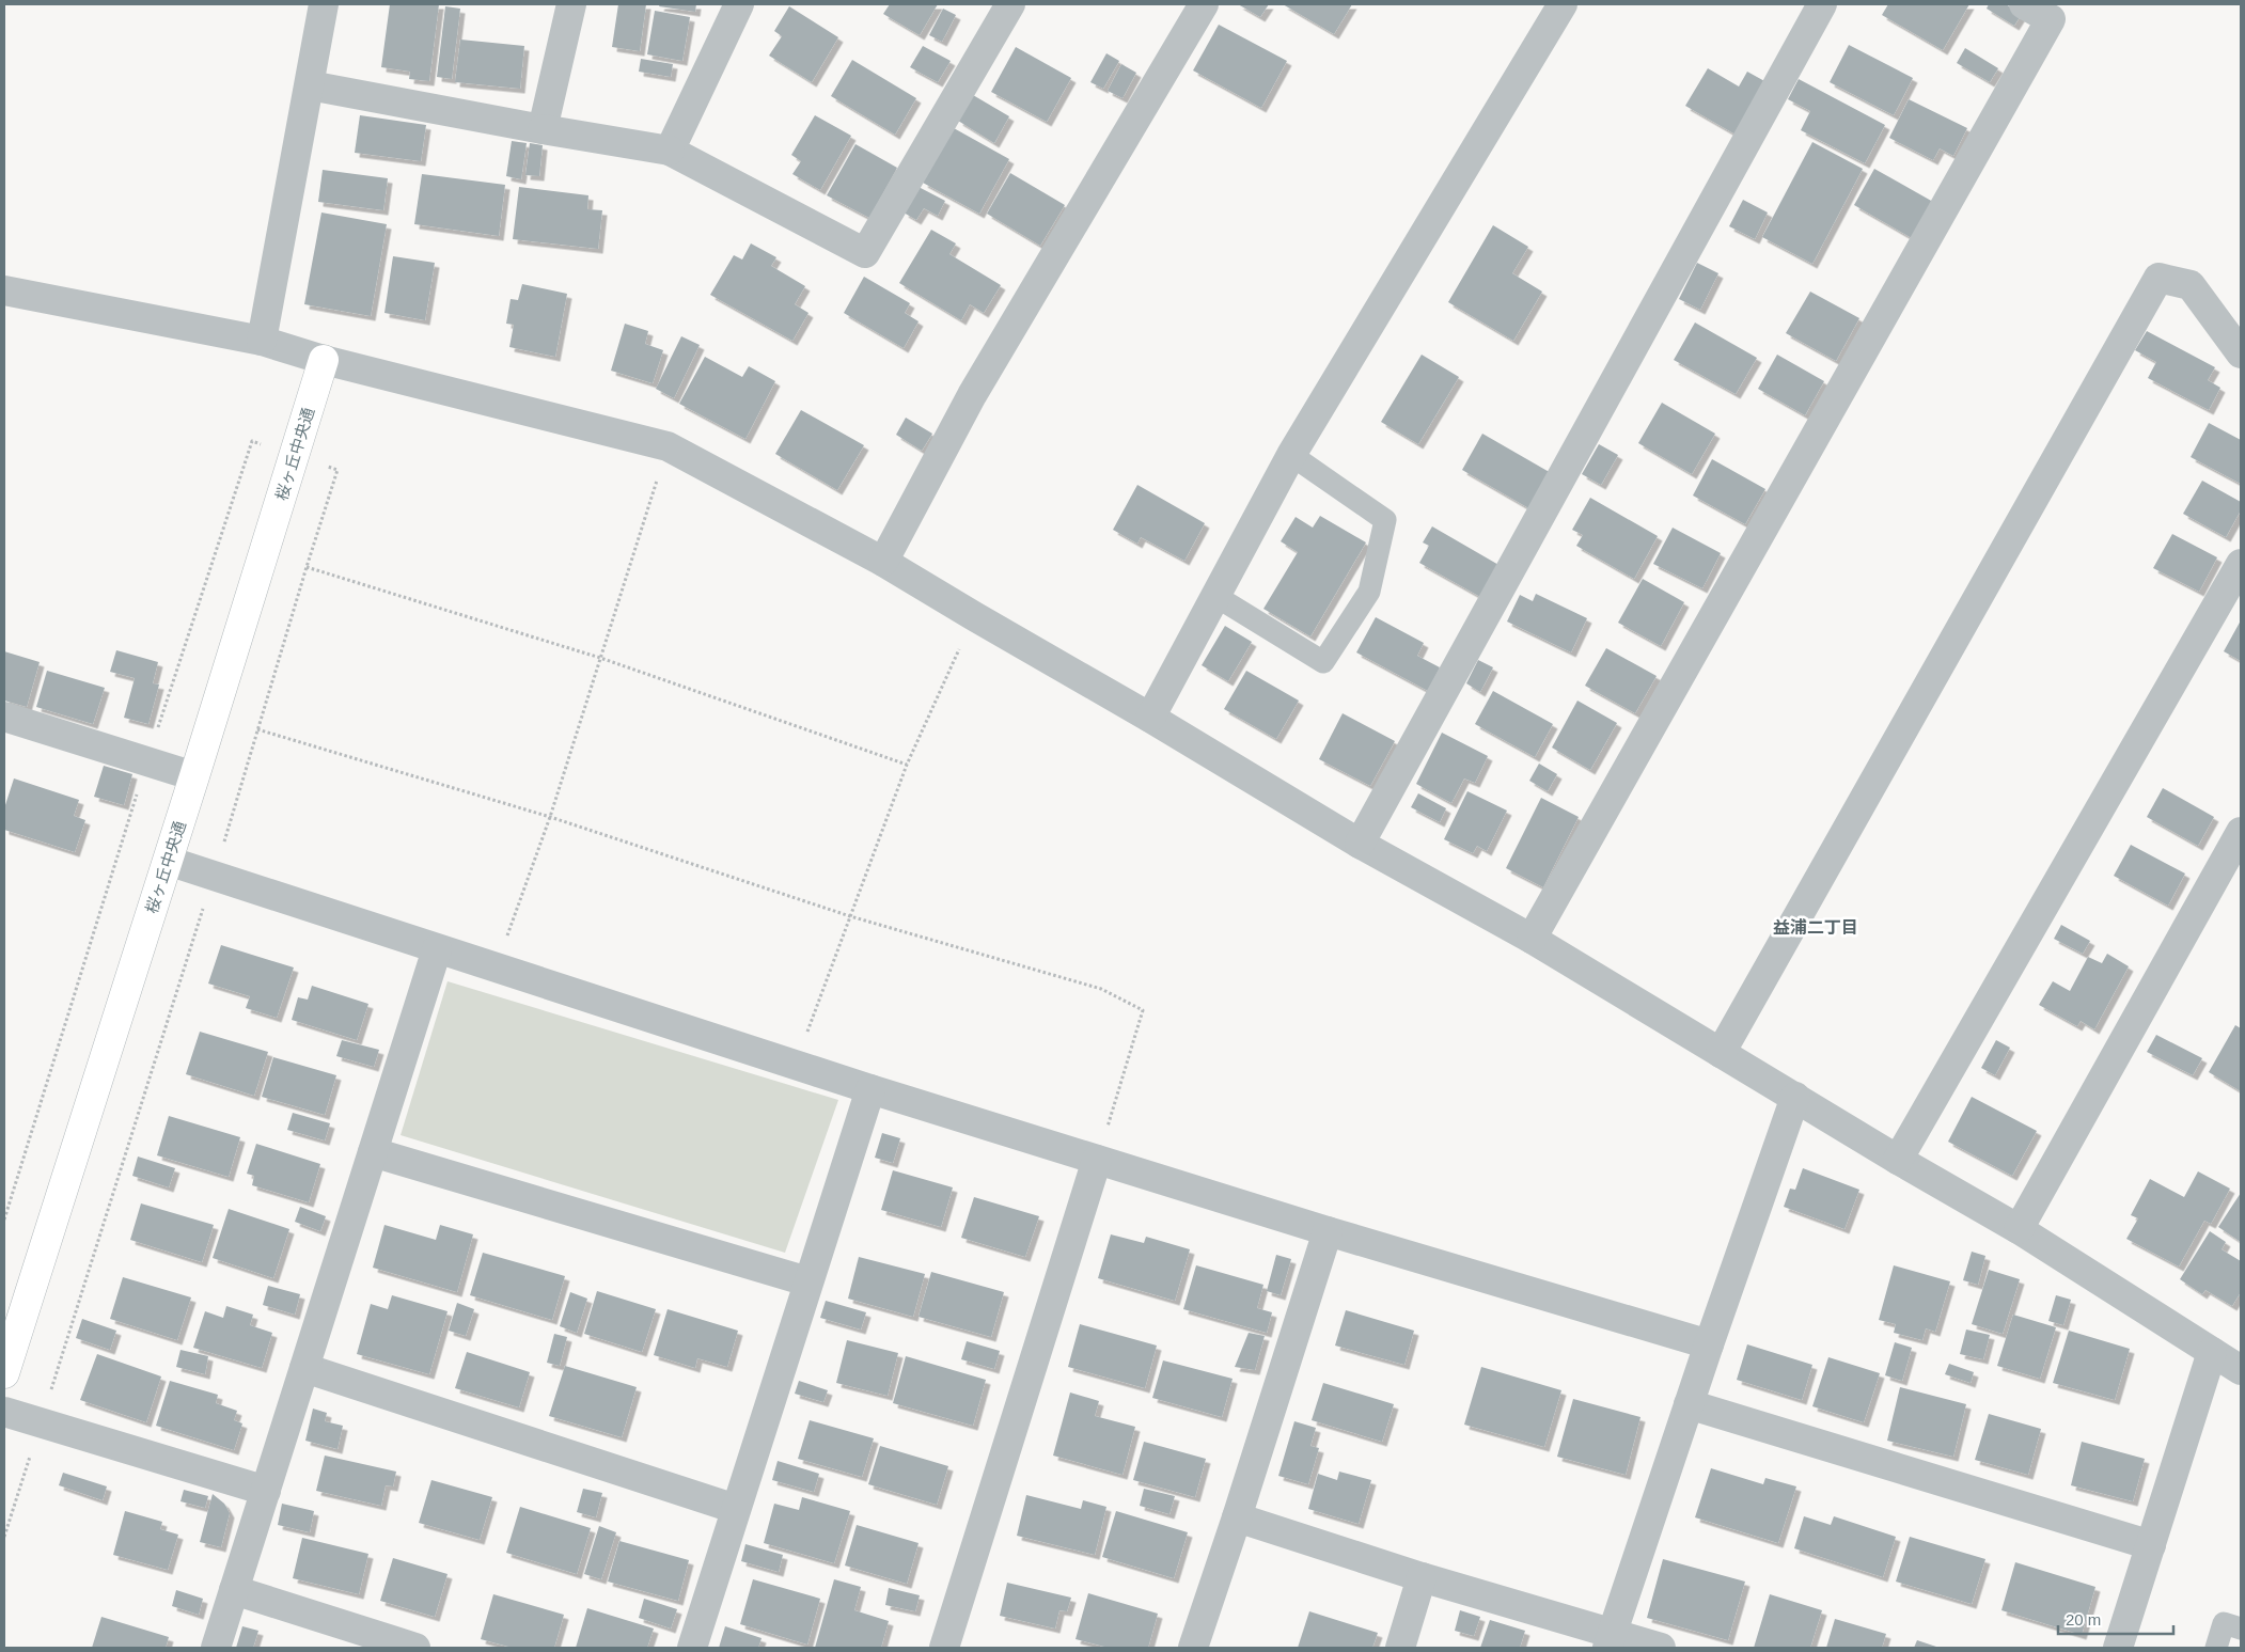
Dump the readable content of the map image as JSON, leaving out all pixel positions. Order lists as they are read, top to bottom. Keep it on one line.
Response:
{"streets":{"street":["桜ヶ丘中央通"]},"districts":["益浦二丁目"],"scale_bar":"20 m"}
